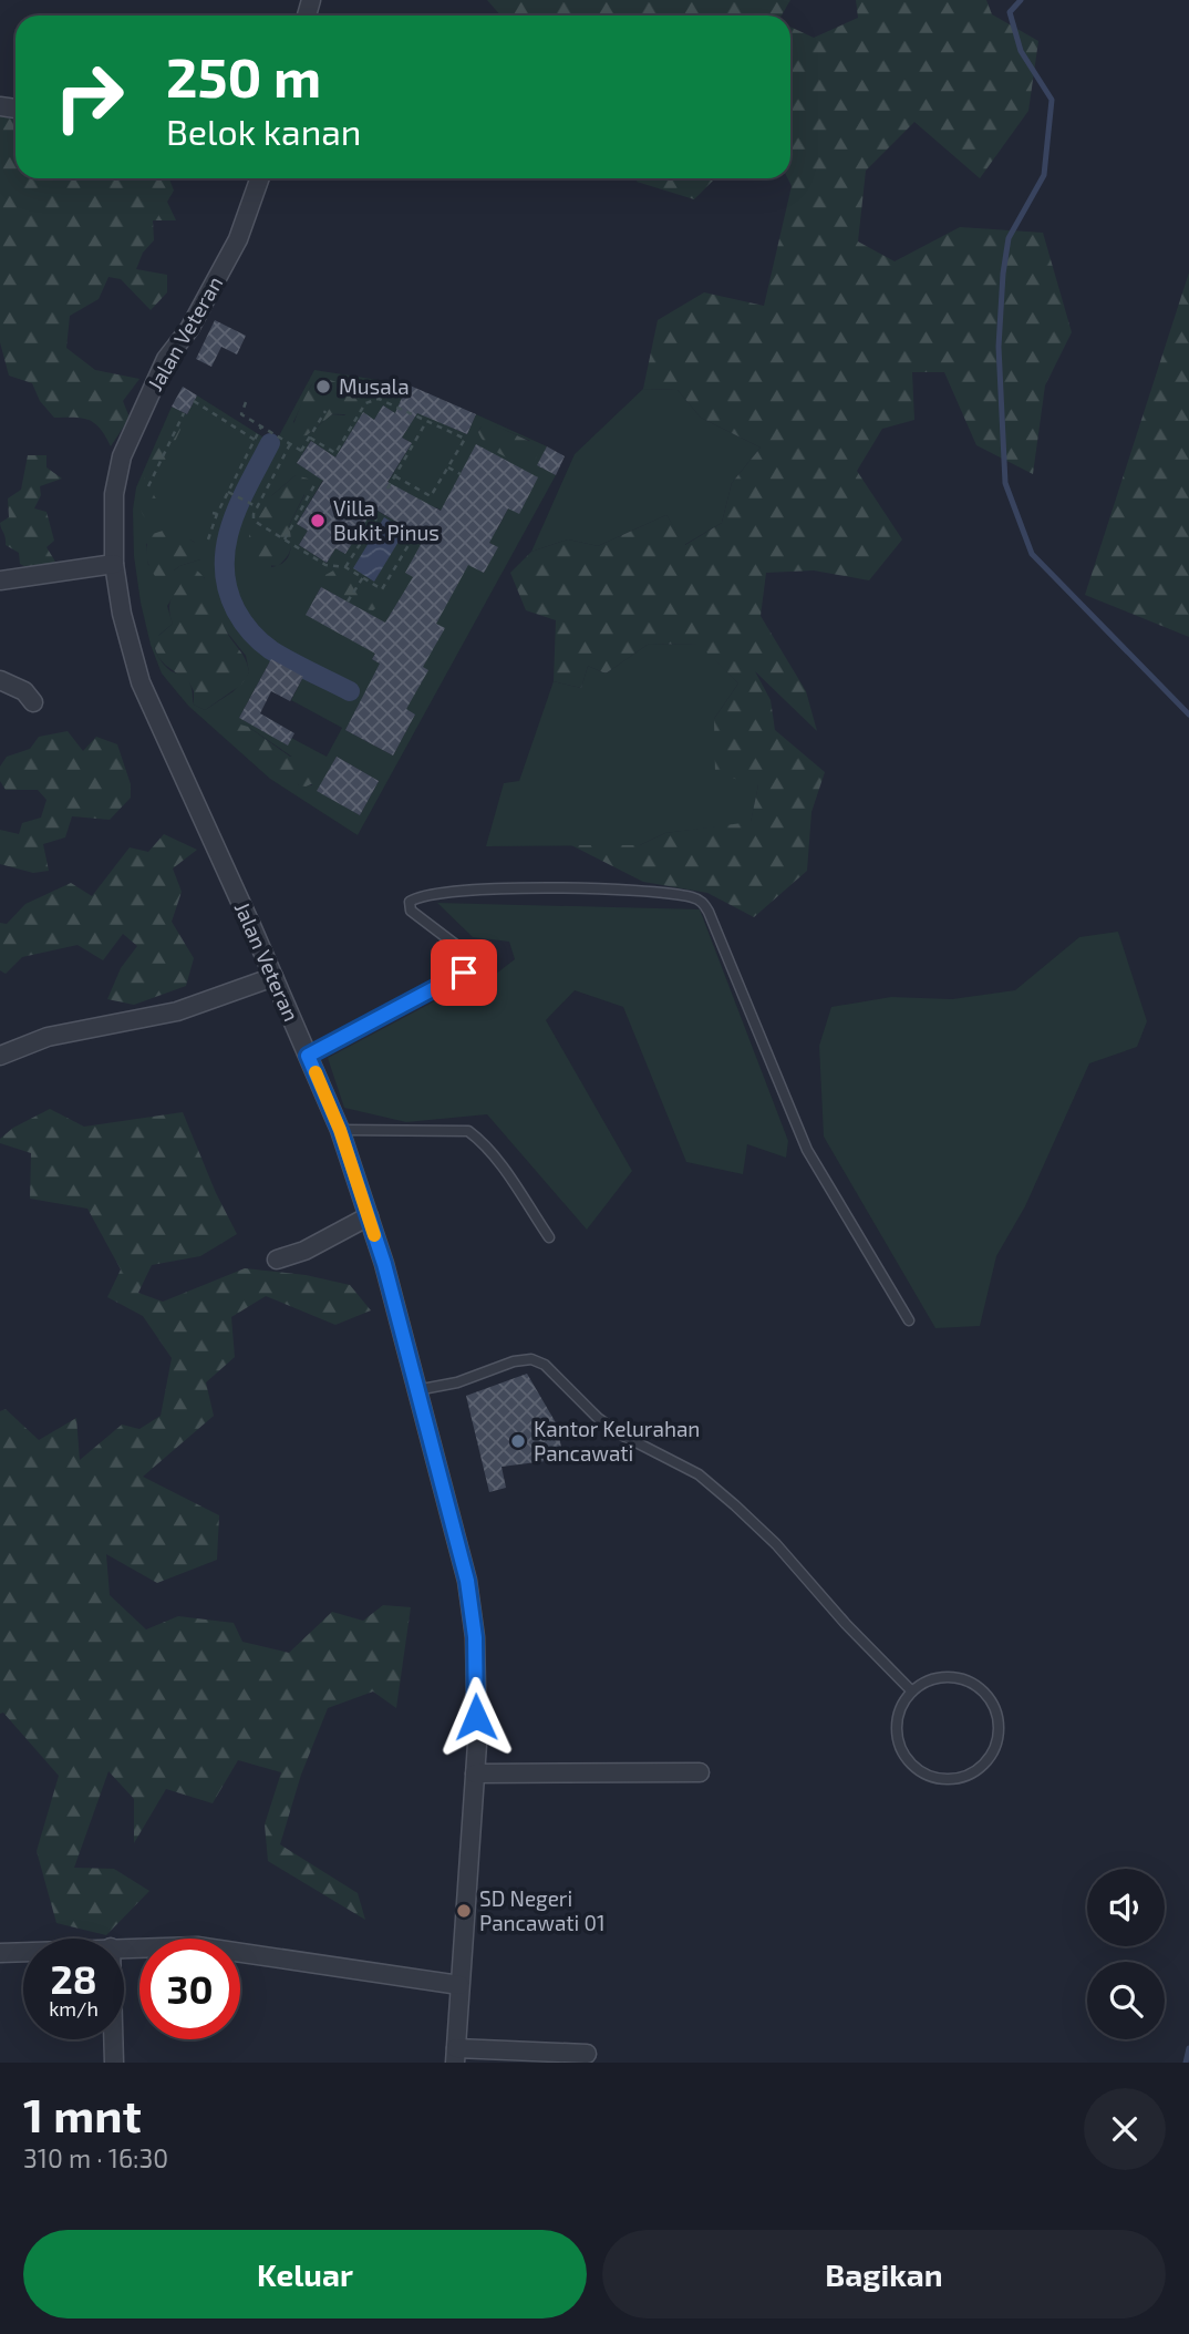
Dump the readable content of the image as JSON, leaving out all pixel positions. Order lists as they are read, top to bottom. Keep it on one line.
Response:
{"streets":{"street":["Jalan Veteran"]},"places":["Musala","Villa Bukit Pinus","Kantor Kelurahan Pancawati","SD Negeri Pancawati 01"],"page":{"turn":["250 m","Belok kanan"],"speed":"28 km/h","limit":"30","heading":["1 mnt","310 m · 16:30"],"buttons":["Keluar","Bagikan"]}}
